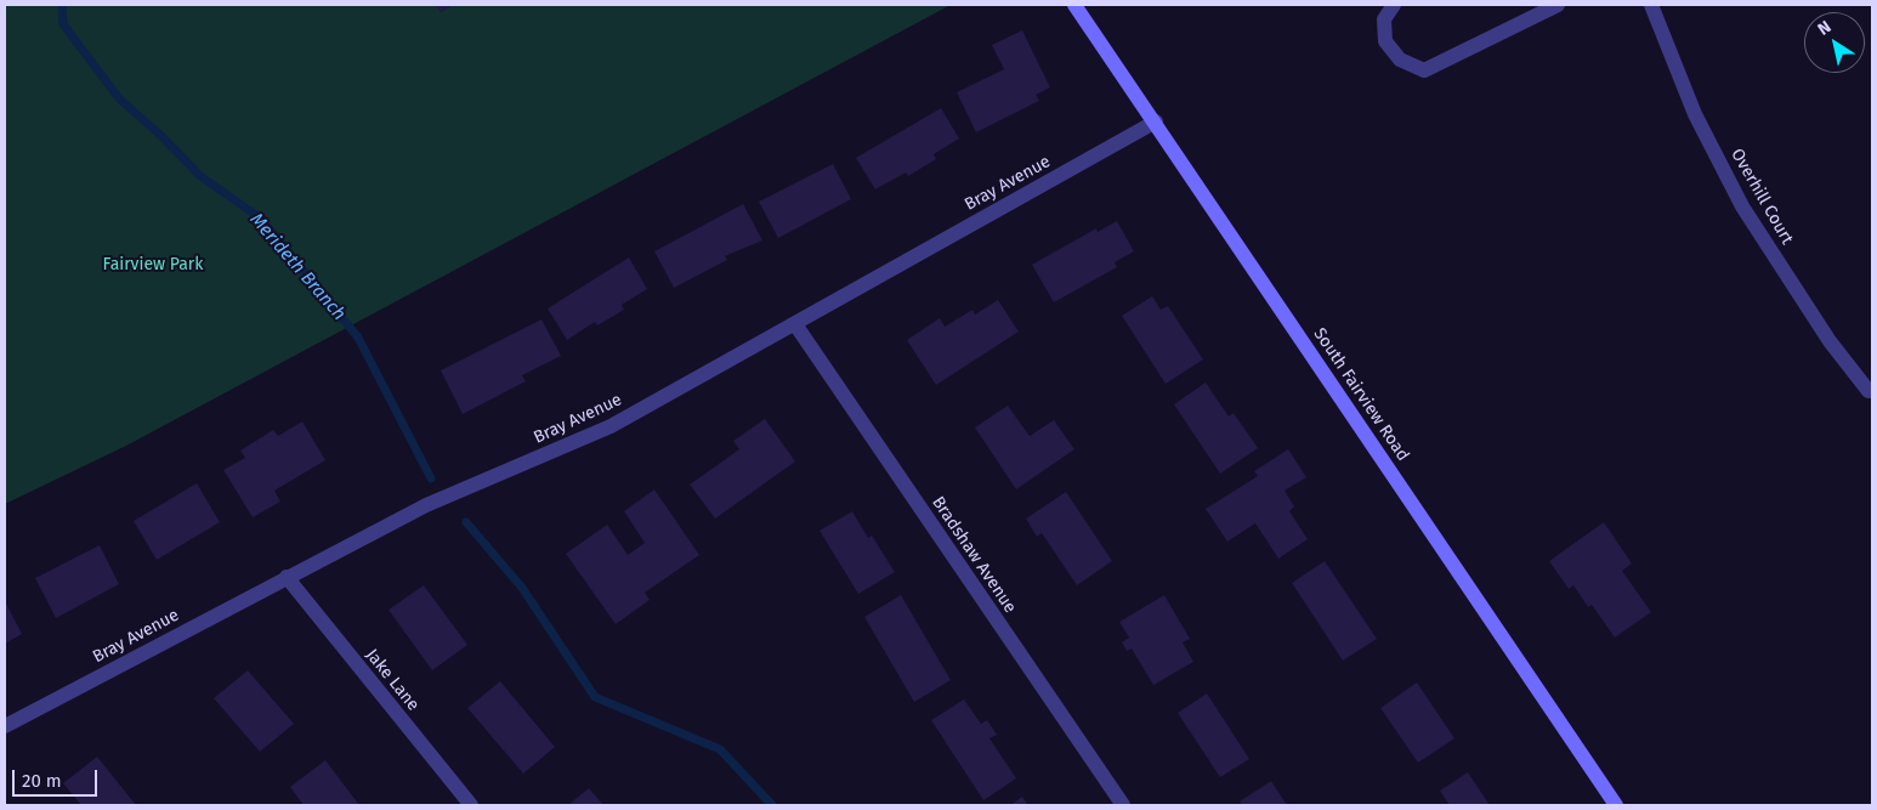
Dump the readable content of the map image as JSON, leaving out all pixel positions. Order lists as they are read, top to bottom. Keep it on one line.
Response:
{"streets":{"street":["Bray Avenue","Overhill Court","South Fairview Road","Bradshaw Avenue","Jake Lane"]},"crossings":[["Bray Avenue","South Fairview Road"],["Bray Avenue","Bradshaw Avenue"],["Bray Avenue","Jake Lane"]],"water":["Merideth Branch"],"parks":["Fairview Park"],"scale_bar":"20 m","north":"top left"}
